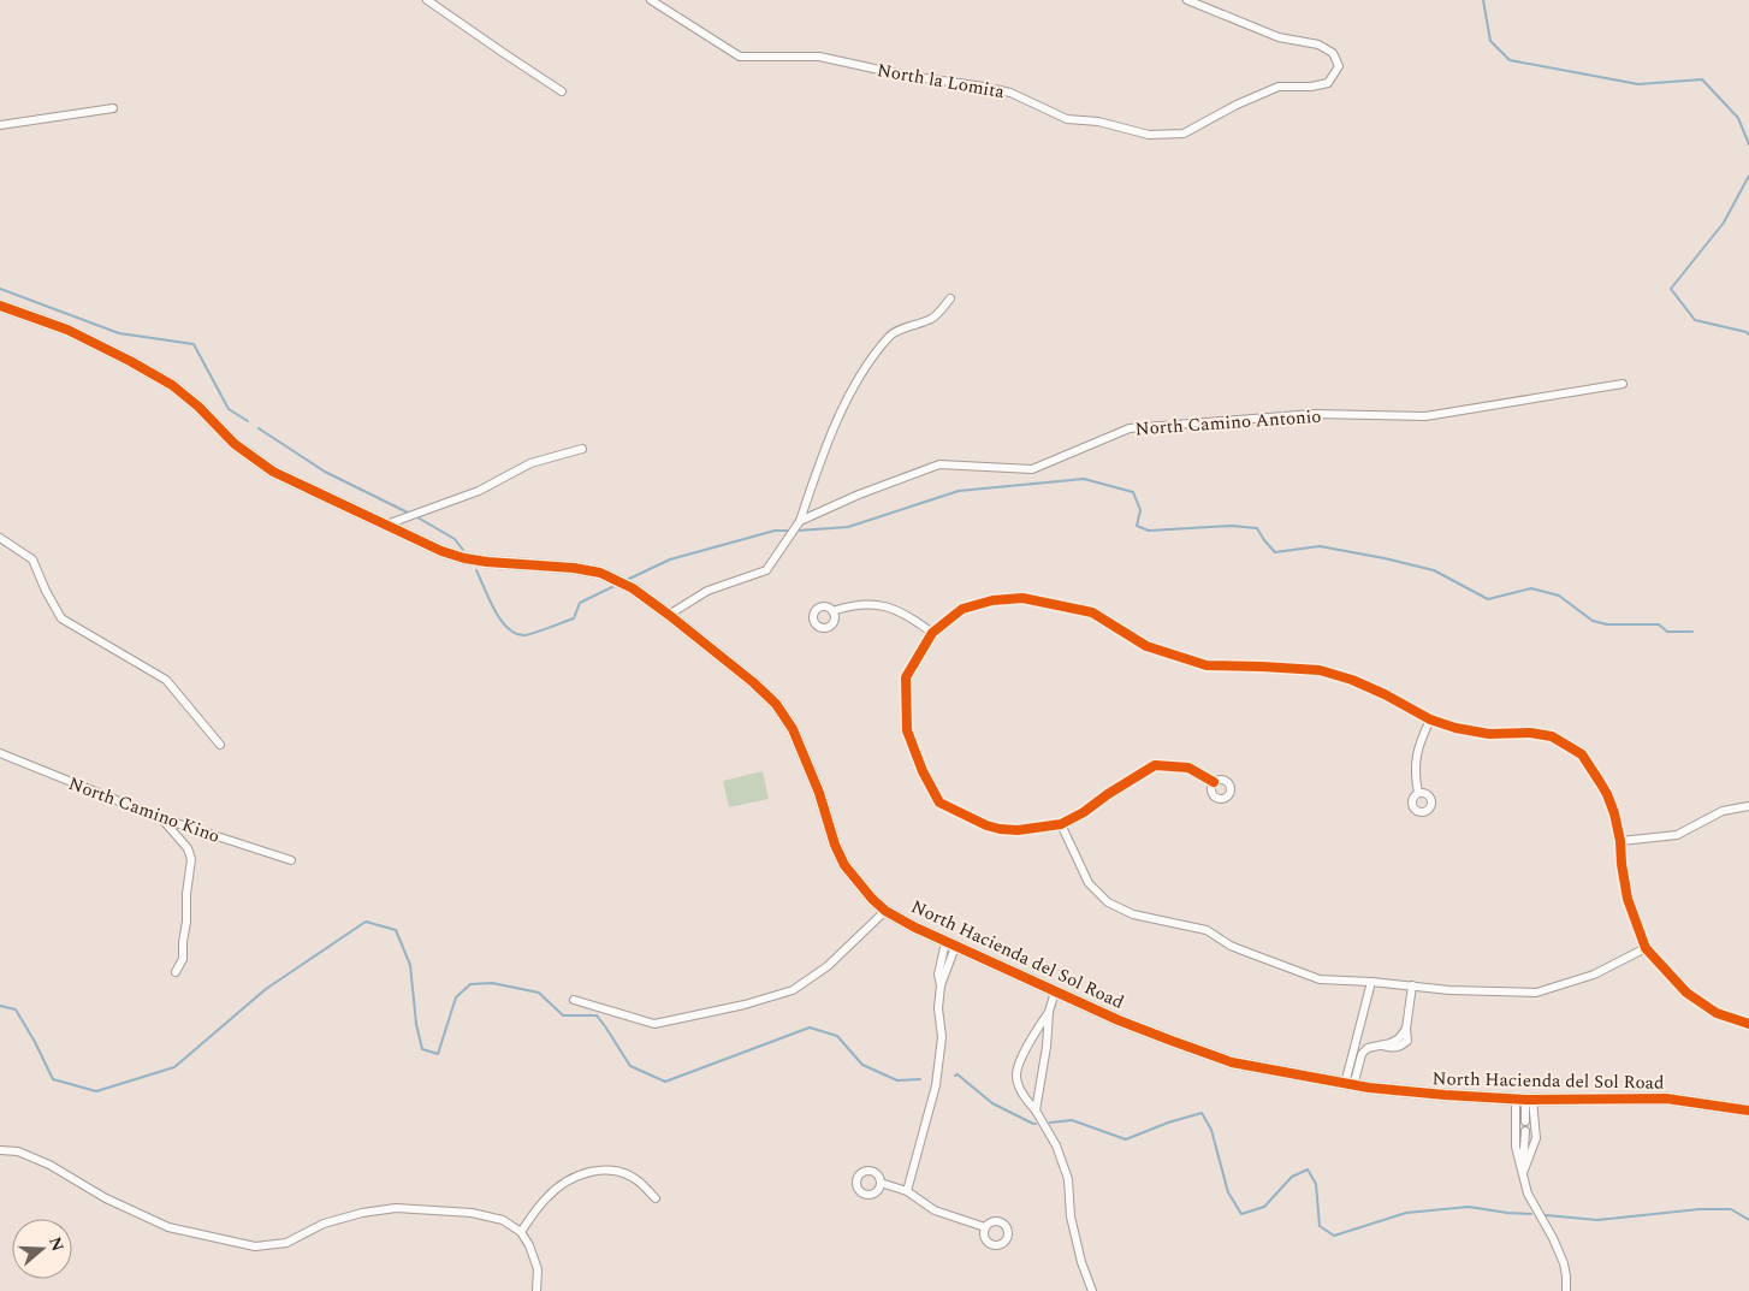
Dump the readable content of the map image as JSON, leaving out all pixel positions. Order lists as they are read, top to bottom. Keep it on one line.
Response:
{"streets":{"street":["North la Lomita","North Camino Antonio","North Camino Kino","North Hacienda del Sol Road"]},"north":"right"}
